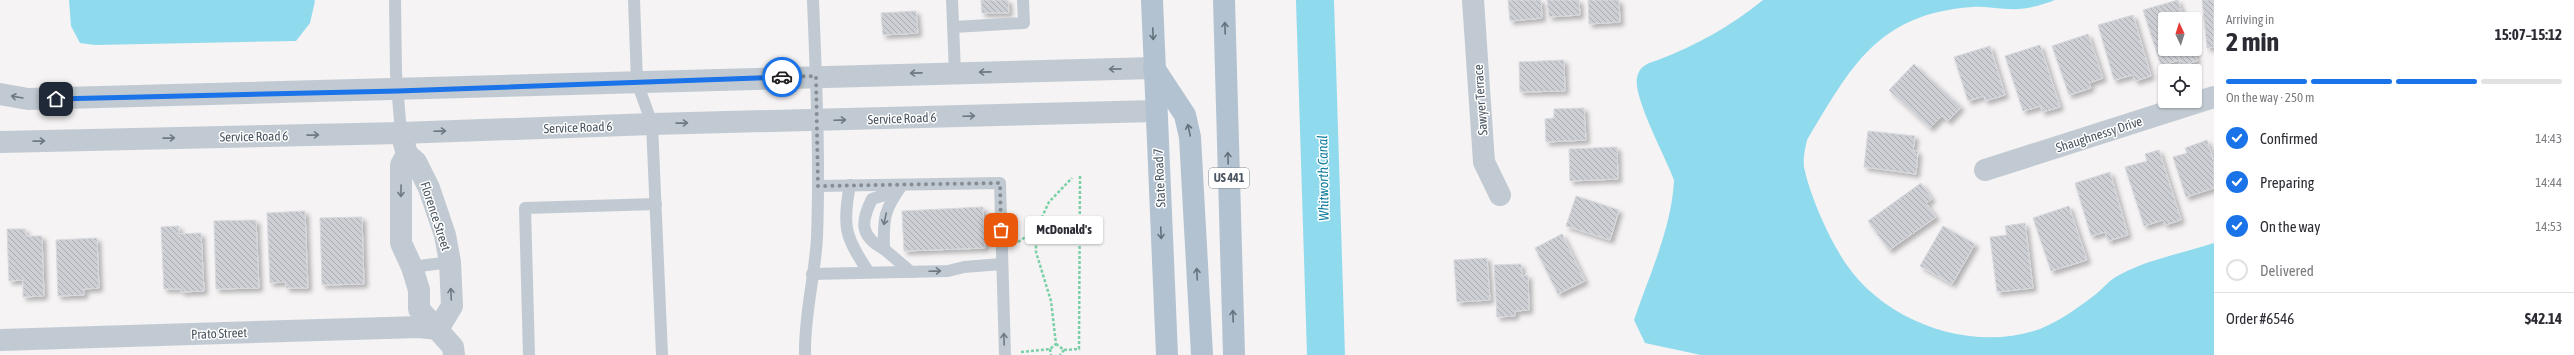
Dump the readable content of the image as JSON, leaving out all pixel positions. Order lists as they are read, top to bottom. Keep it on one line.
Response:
{"streets":{"main road":["State Road 7","US 441"],"street":["Sawyer Terrace","Service Road 6","Shaughnessy Drive","Florence Street","Prato Street"]},"crossings":[["Service Road 6","State Road 7"],["Service Road 6","Florence Street"],["Florence Street","Prato Street"]],"water":["Whitworth Canal"],"places":["McDonald's"],"north":"top","page":{"heading":["2 min","Arriving in","15:07–15:12"],"panel":["Order #6546","$42.14"],"bar":"On the way · 250 m","list":[["Confirmed","14:43"],["Preparing","14:44"],["On the way","14:53"],"Delivered"],"bubble":"McDonald's"}}
